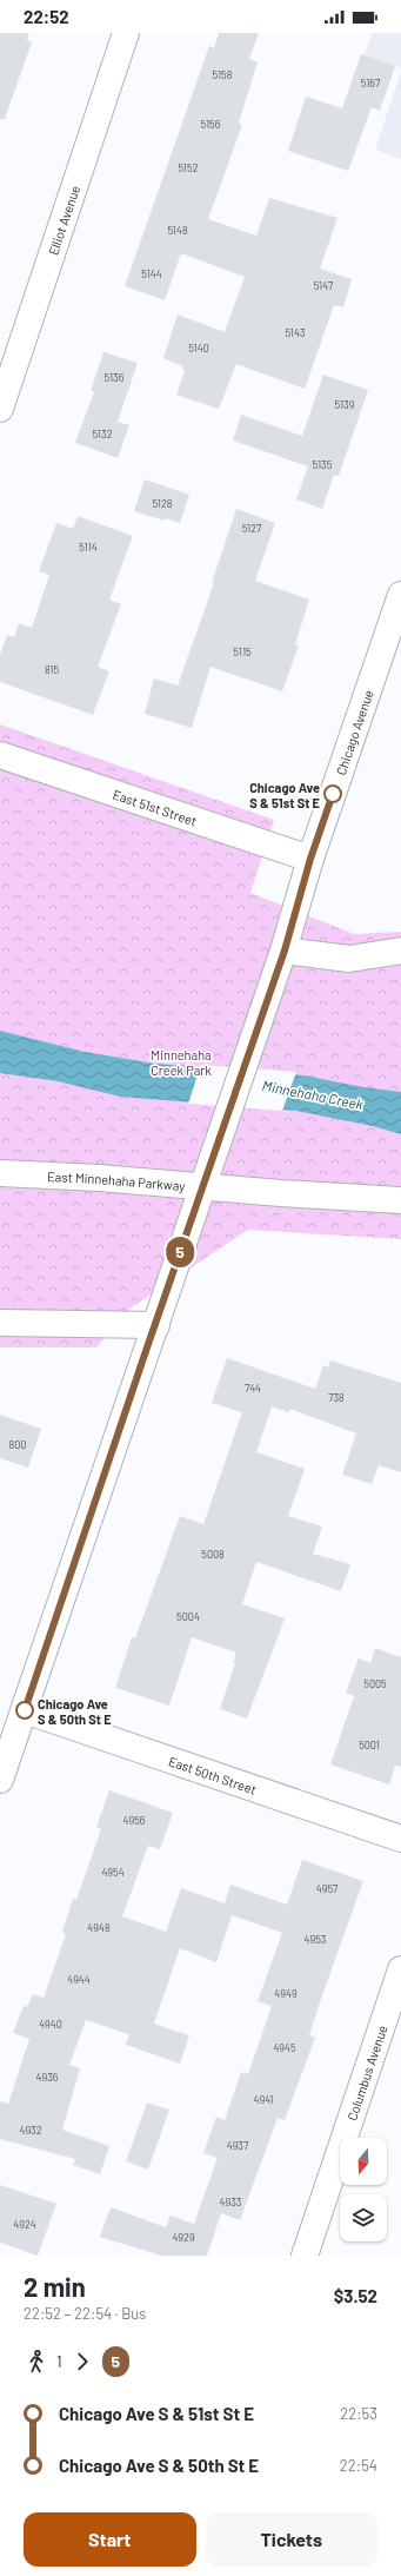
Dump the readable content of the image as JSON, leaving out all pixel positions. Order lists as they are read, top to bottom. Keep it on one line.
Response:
{"streets":{"street":["Elliot Avenue","Chicago Avenue","East 51st Street","East Minnehaha Parkway","East 50th Street","Columbus Avenue"]},"crossings":[["Chicago Avenue","East 51st Street"],["Chicago Avenue","East Minnehaha Parkway"],["Chicago Avenue","East 50th Street"]],"water":["Minnehaha Creek"],"parks":["Minnehaha Creek Park"],"places":["Chicago Ave S & 51st St E","Chicago Ave S & 50th St E"],"lines":["bus line 5"],"house_numbers":["5158","5167","5156","5152","5148","5144","5147","5143","5140","5136","5139","5132","5135","5128","5127","5114","5115","815","744","738","800","5008","5004","5005","5001","4956","4954","4957","4948","4953","4944","4949","4940","4945","4936","4941","4932","4937","4933","4924","4929"],"north":"bottom","page":{"status":"22:52","on_map":"5","heading":["2 min","22:52 – 22:54 · Bus","$3.52"],"legs":["1","5"],"list":[{"name":"Chicago Ave S & 51st St E","value":"22:53"},{"name":"Chicago Ave S & 50th St E","value":"22:54"}],"buttons":["Start","Tickets"]}}
